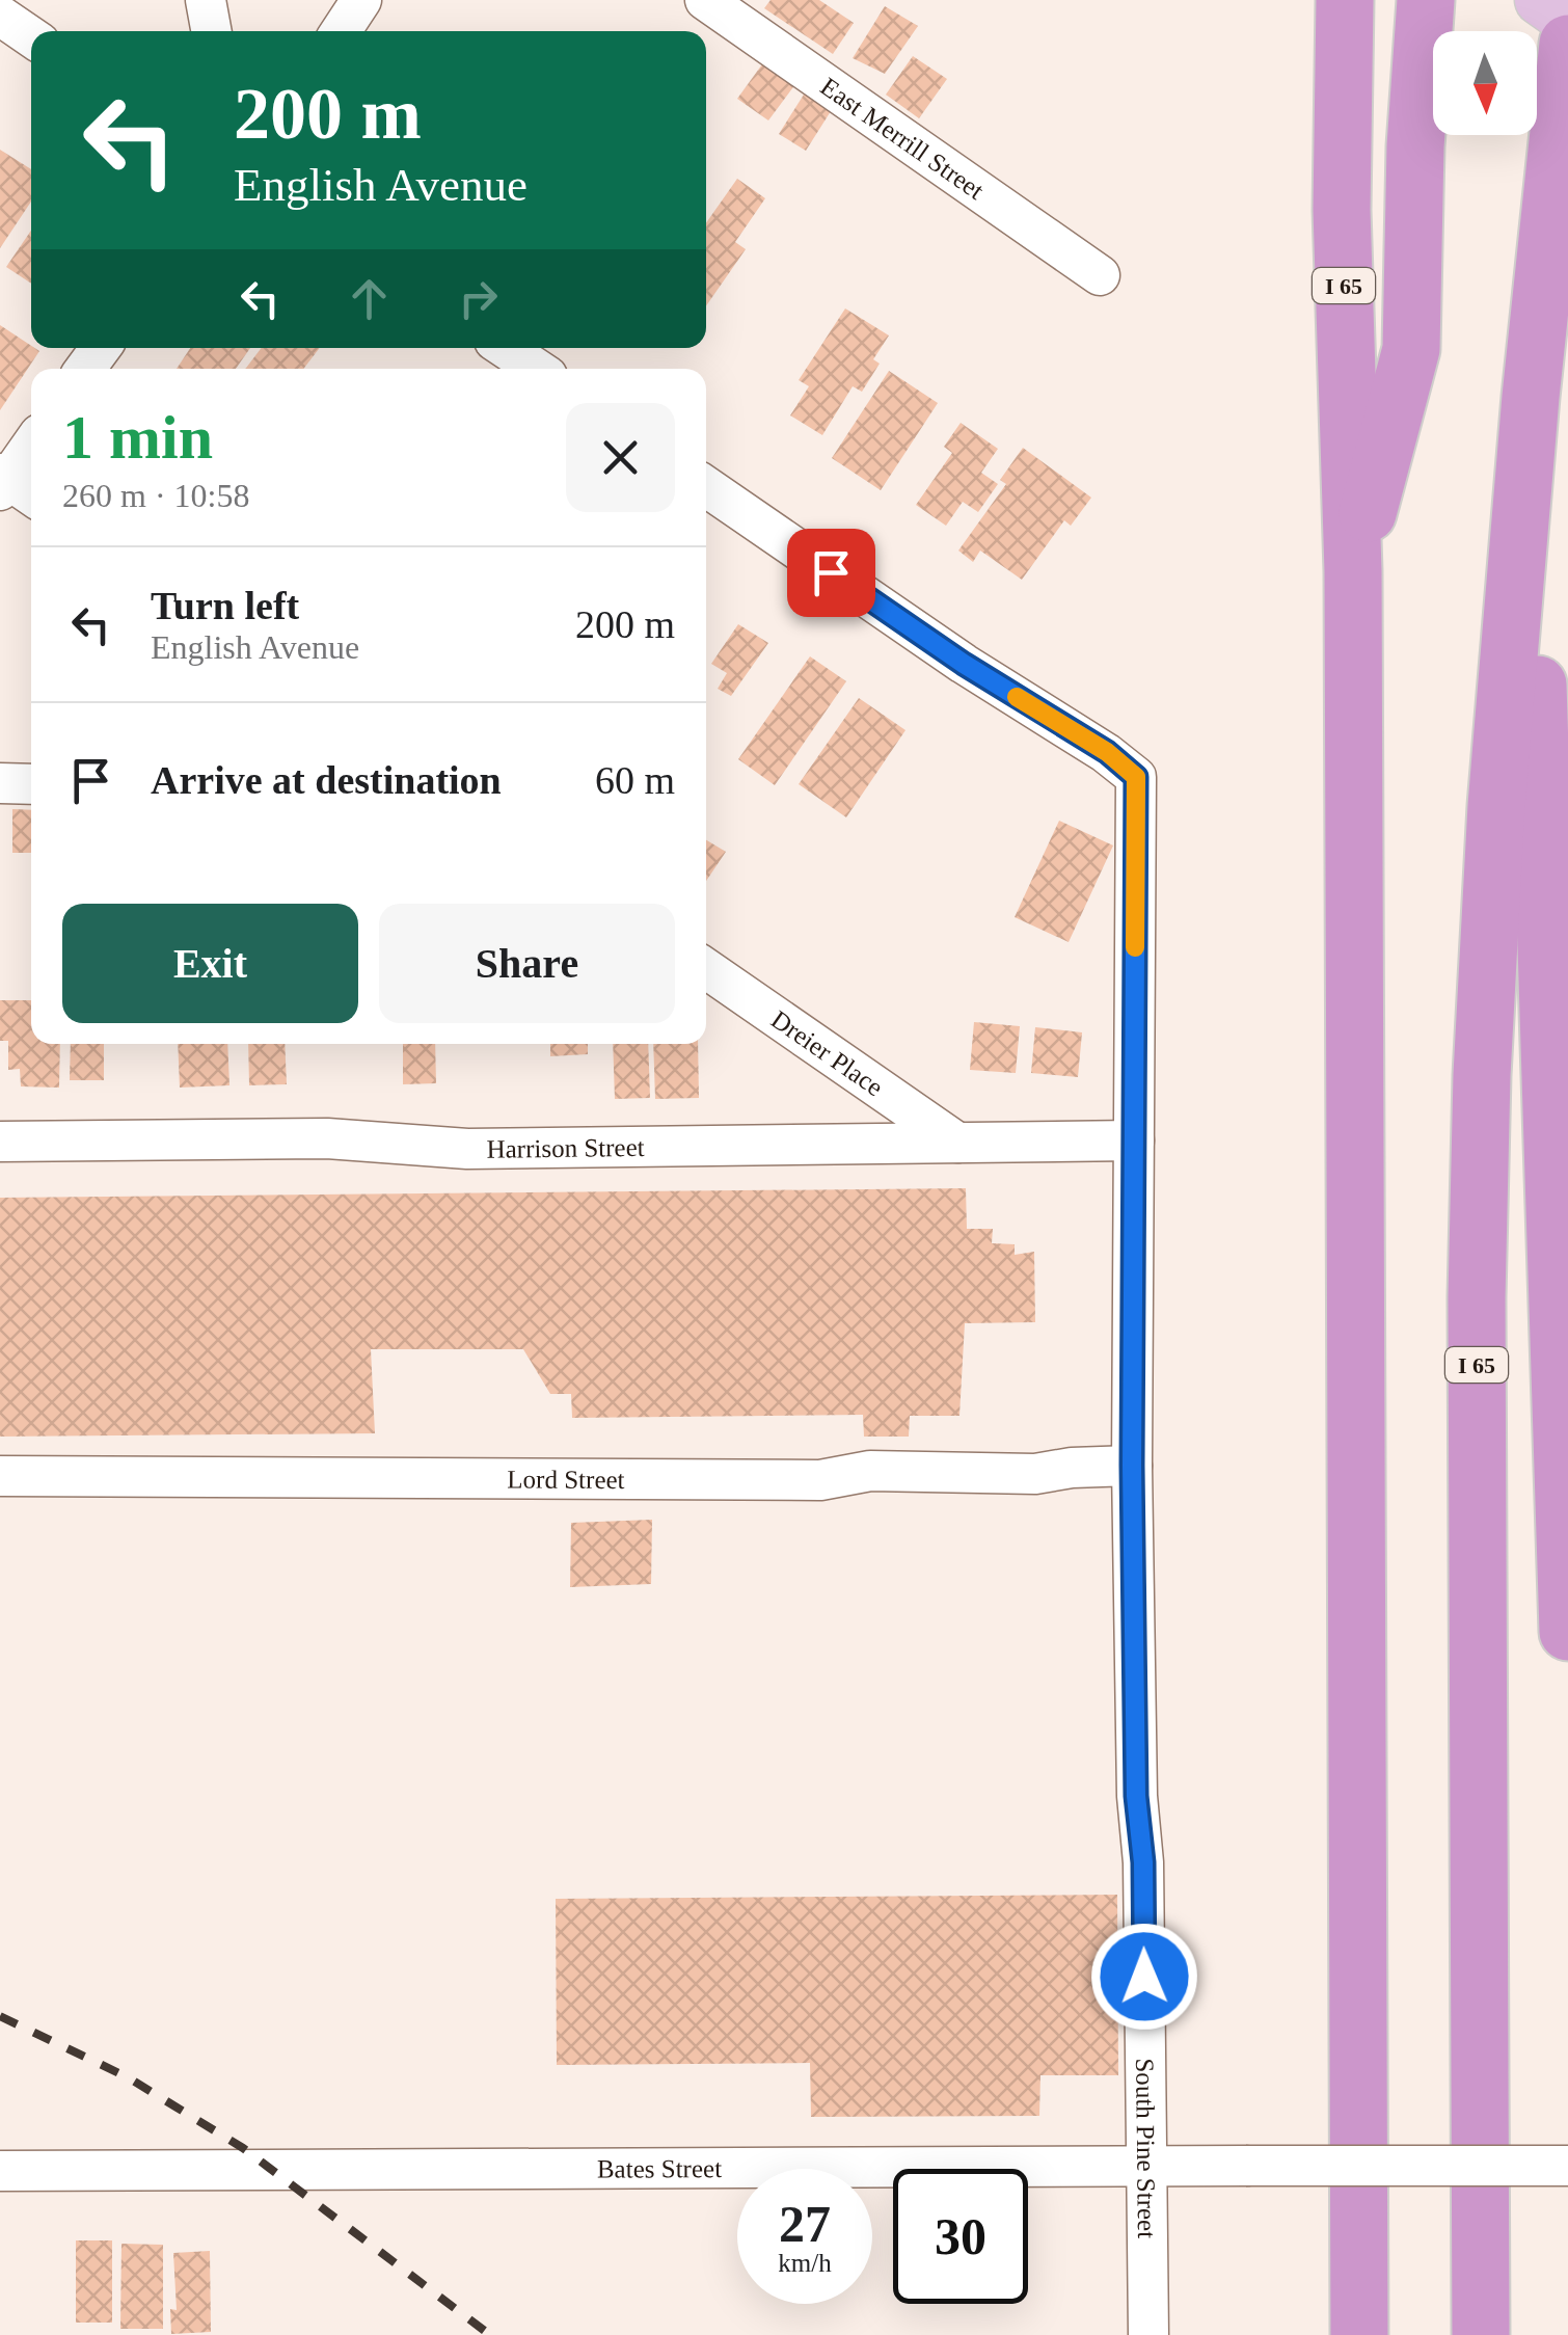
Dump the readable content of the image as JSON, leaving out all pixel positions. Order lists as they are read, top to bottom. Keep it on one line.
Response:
{"streets":{"highway":["I 65"],"street":["East Merrill Street","Dreier Place","Harrison Street","Lord Street","South Pine Street","Bates Street"]},"crossings":[["Dreier Place","Harrison Street"],["Harrison Street","South Pine Street"],["Lord Street","South Pine Street"],["South Pine Street","Bates Street"]],"north":"bottom","page":{"turn":["200 m","English Avenue"],"heading":["1 min","260 m · 10:58"],"list":[{"name":"Turn left","note":"English Avenue","value":"200 m"},{"name":"Arrive at destination","value":"60 m"}],"buttons":["Exit","Share"],"speed":"27 km/h","limit":"30"}}
